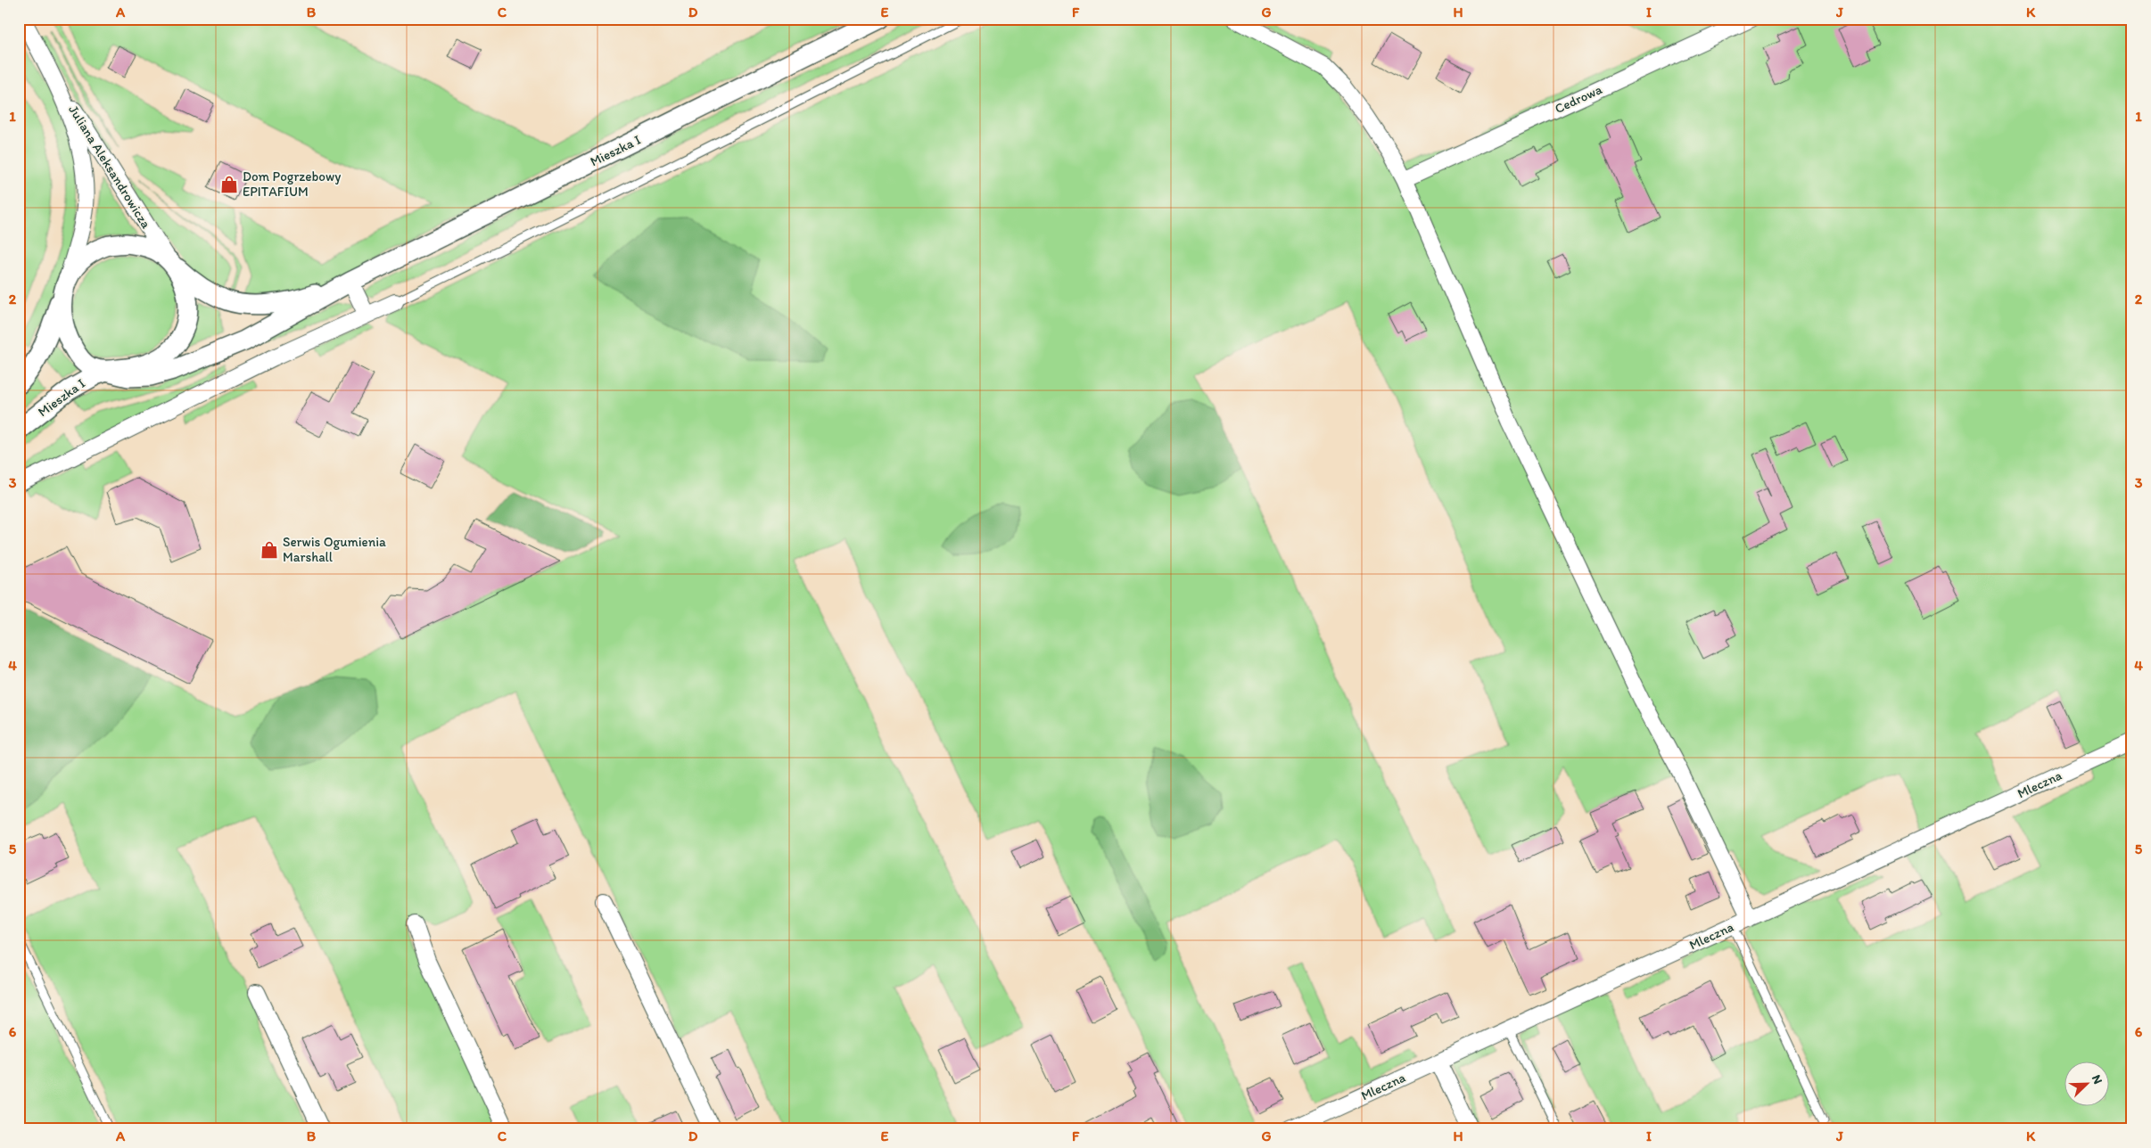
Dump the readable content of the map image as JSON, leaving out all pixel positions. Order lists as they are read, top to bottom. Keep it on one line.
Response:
{"streets":{"street":["Cedrowa","Mieszka I","Juliana Aleksandrowicza","Mleczna"]},"crossings":[["Mieszka I","Juliana Aleksandrowicza"]],"places":{"shop":["Dom Pogrzebowy EPITAFIUM","Serwis Ogumienia Marshall"]},"north":"top right","grid":{"columns":["A","B","C","D","E","F","G","H","I","J","K"],"rows":["1","2","3","4","5","6"]}}
